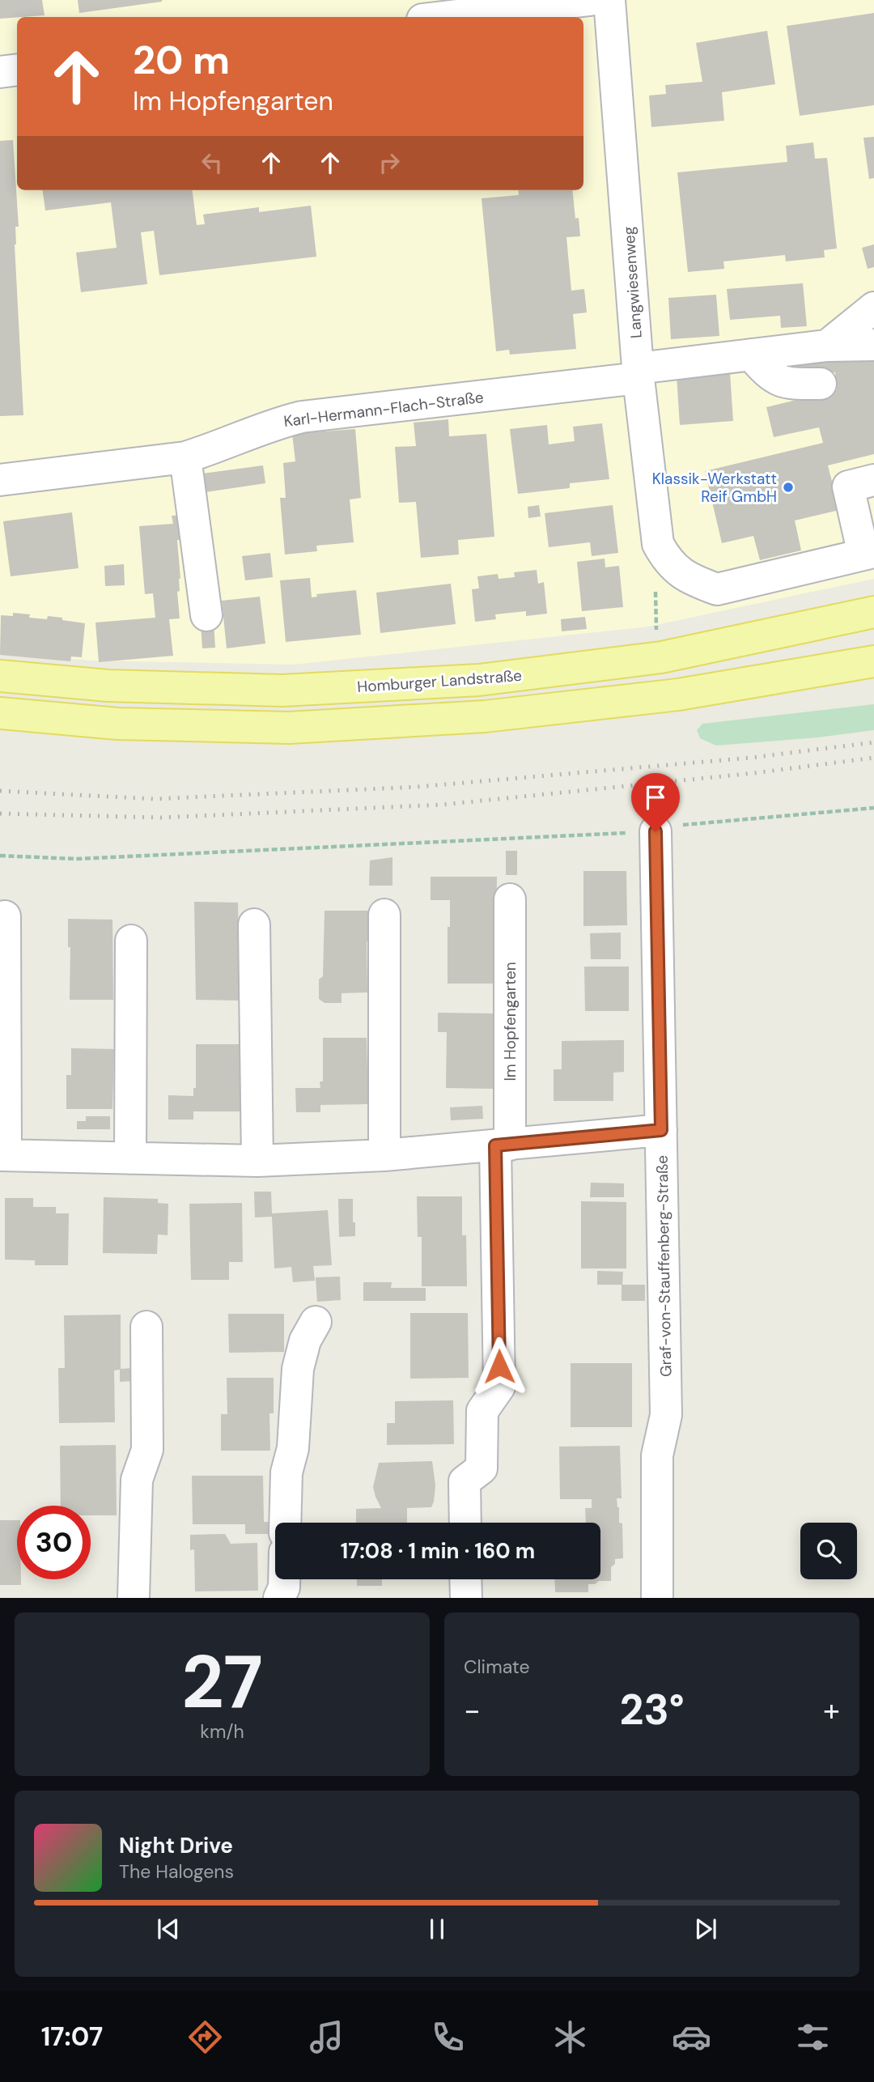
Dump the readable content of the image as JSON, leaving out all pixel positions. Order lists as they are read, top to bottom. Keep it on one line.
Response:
{"streets":{"main road":["Homburger Landstraße"],"street":["Langwiesenweg","Karl-Hermann-Flach-Straße","Im Hopfengarten","Graf-von-Stauffenberg-Straße"]},"crossings":[["Langwiesenweg","Karl-Hermann-Flach-Straße"]],"places":["Klassik-Werkstatt Reif GmbH"],"page":{"turn":["20 m","Im Hopfengarten"],"limit":"30","trip":"17:08 · 1 min · 160 m","tile":[["27","km/h"],"Climate"],"heat":["−","23°","+"],"song":["Night Drive","The Halogens"],"tabs":"17:07"}}
